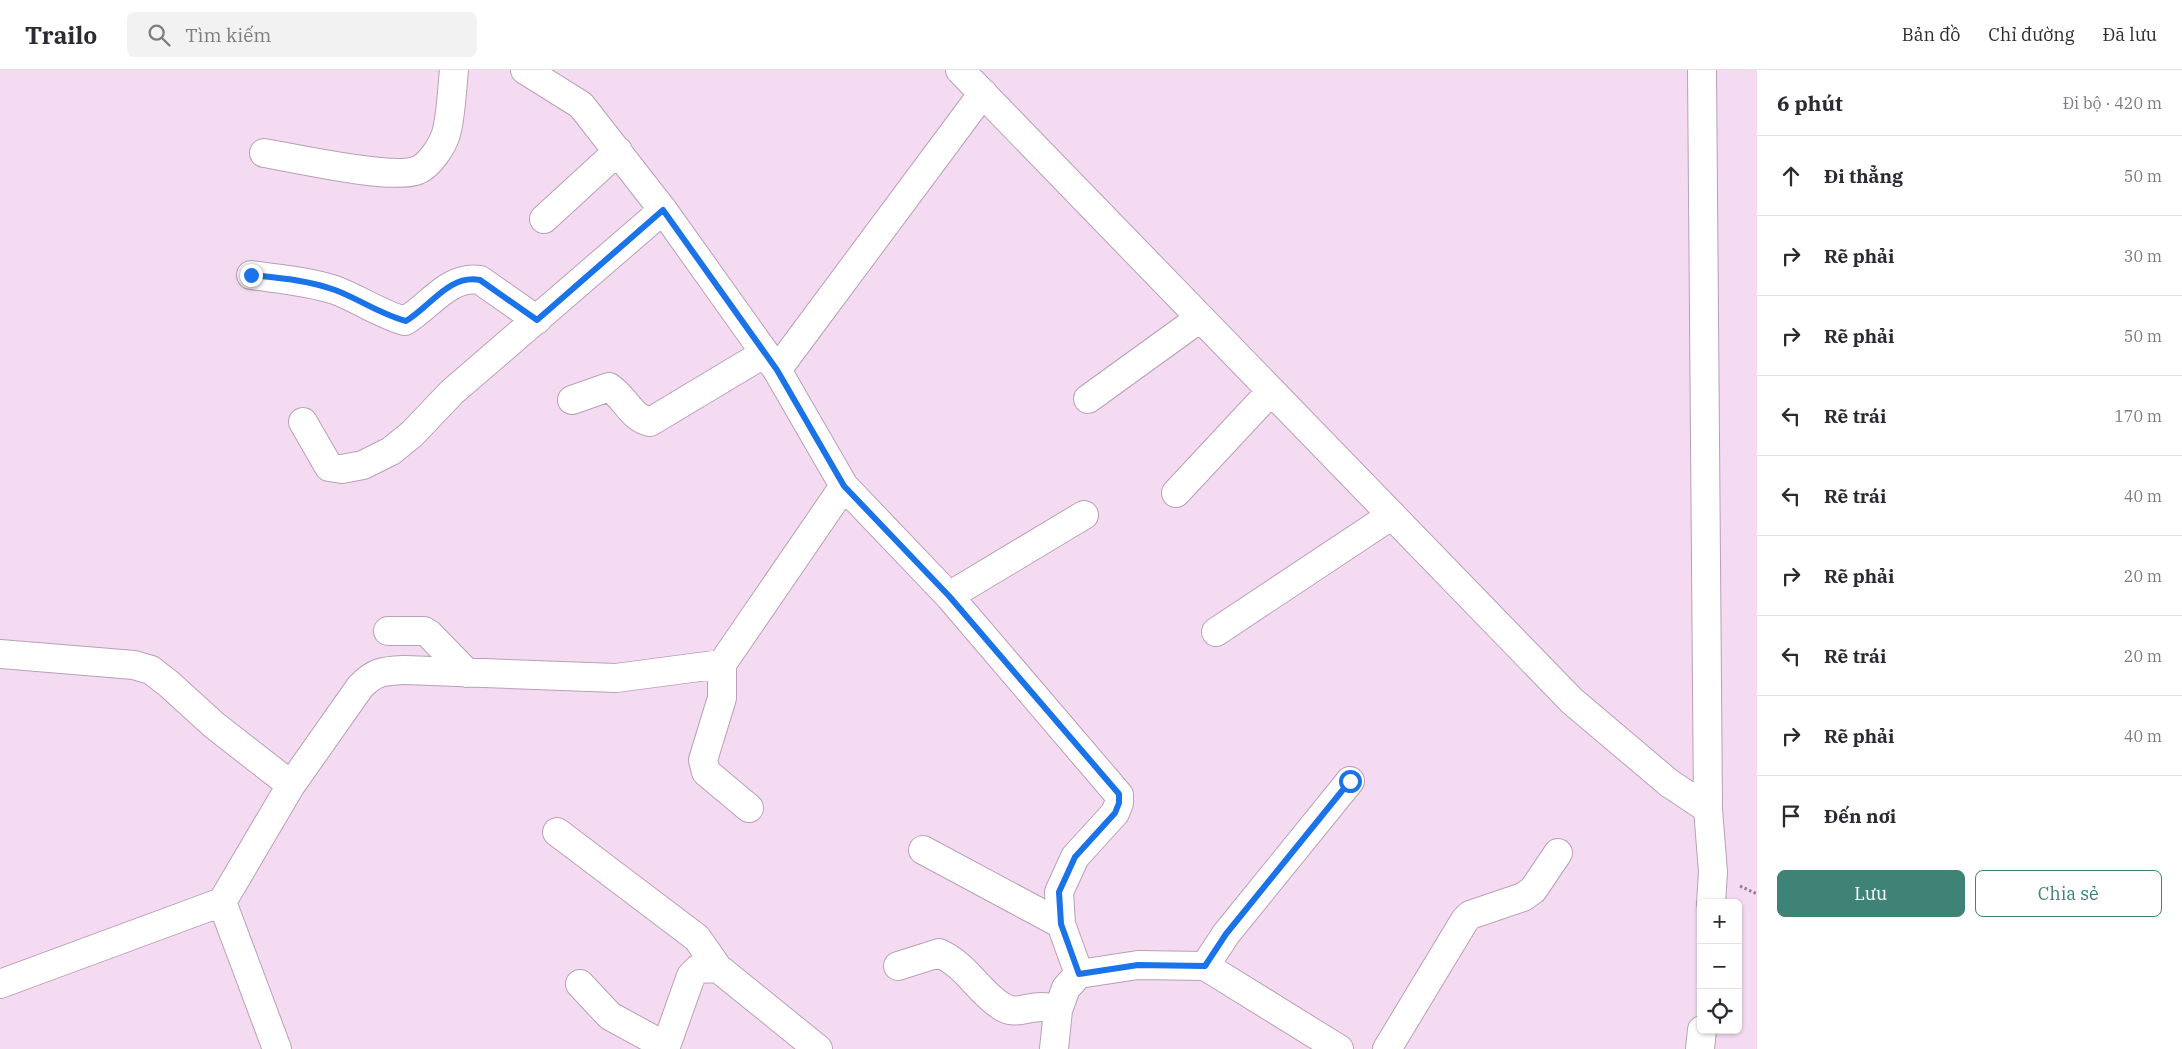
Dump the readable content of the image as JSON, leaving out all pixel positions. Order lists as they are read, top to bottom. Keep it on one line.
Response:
{"page":{"header":"Trailo","search":"Tìm kiếm","nav":["Bản đồ","Chỉ đường","Đã lưu"],"heading":["6 phút","Đi bộ · 420 m"],"list":[["Đi thẳng","50 m"],["Rẽ phải","30 m"],["Rẽ phải","50 m"],["Rẽ trái","170 m"],["Rẽ trái","40 m"],["Rẽ phải","20 m"],["Rẽ trái","20 m"],["Rẽ phải","40 m"],"Đến nơi"],"buttons":["Lưu","Chia sẻ"],"map_buttons":["+","−"]}}
